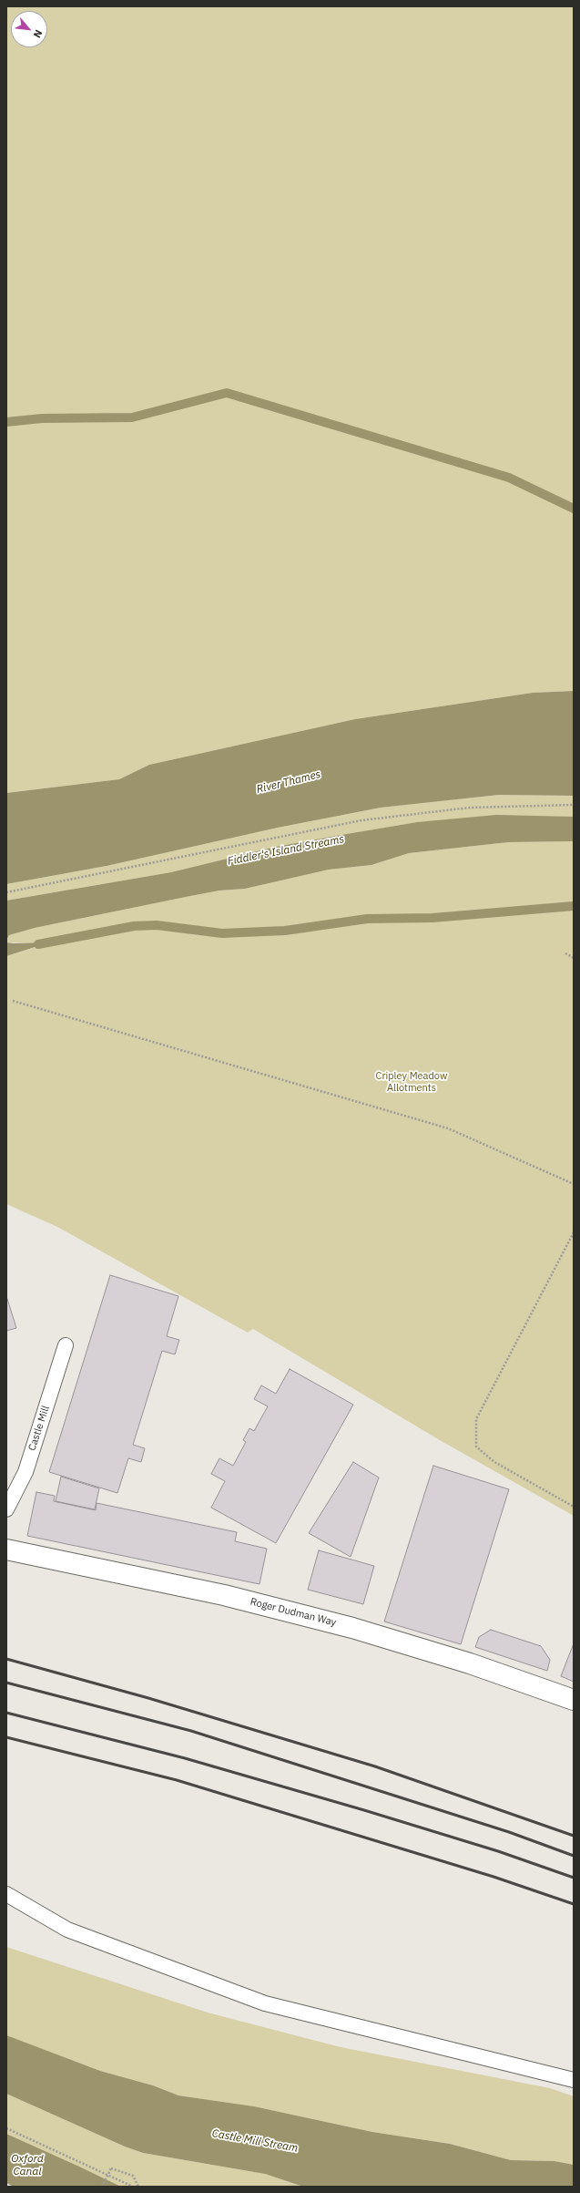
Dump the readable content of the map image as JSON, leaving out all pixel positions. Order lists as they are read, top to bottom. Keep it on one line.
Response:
{"streets":{"street":["Roger Dudman Way"],"lane":["Castle Mill"]},"water":["River Thames","Fiddler's Island Streams","Castle Mill Stream","Oxford Canal"],"parks":["Cripley Meadow Allotments"],"north":"bottom right"}
